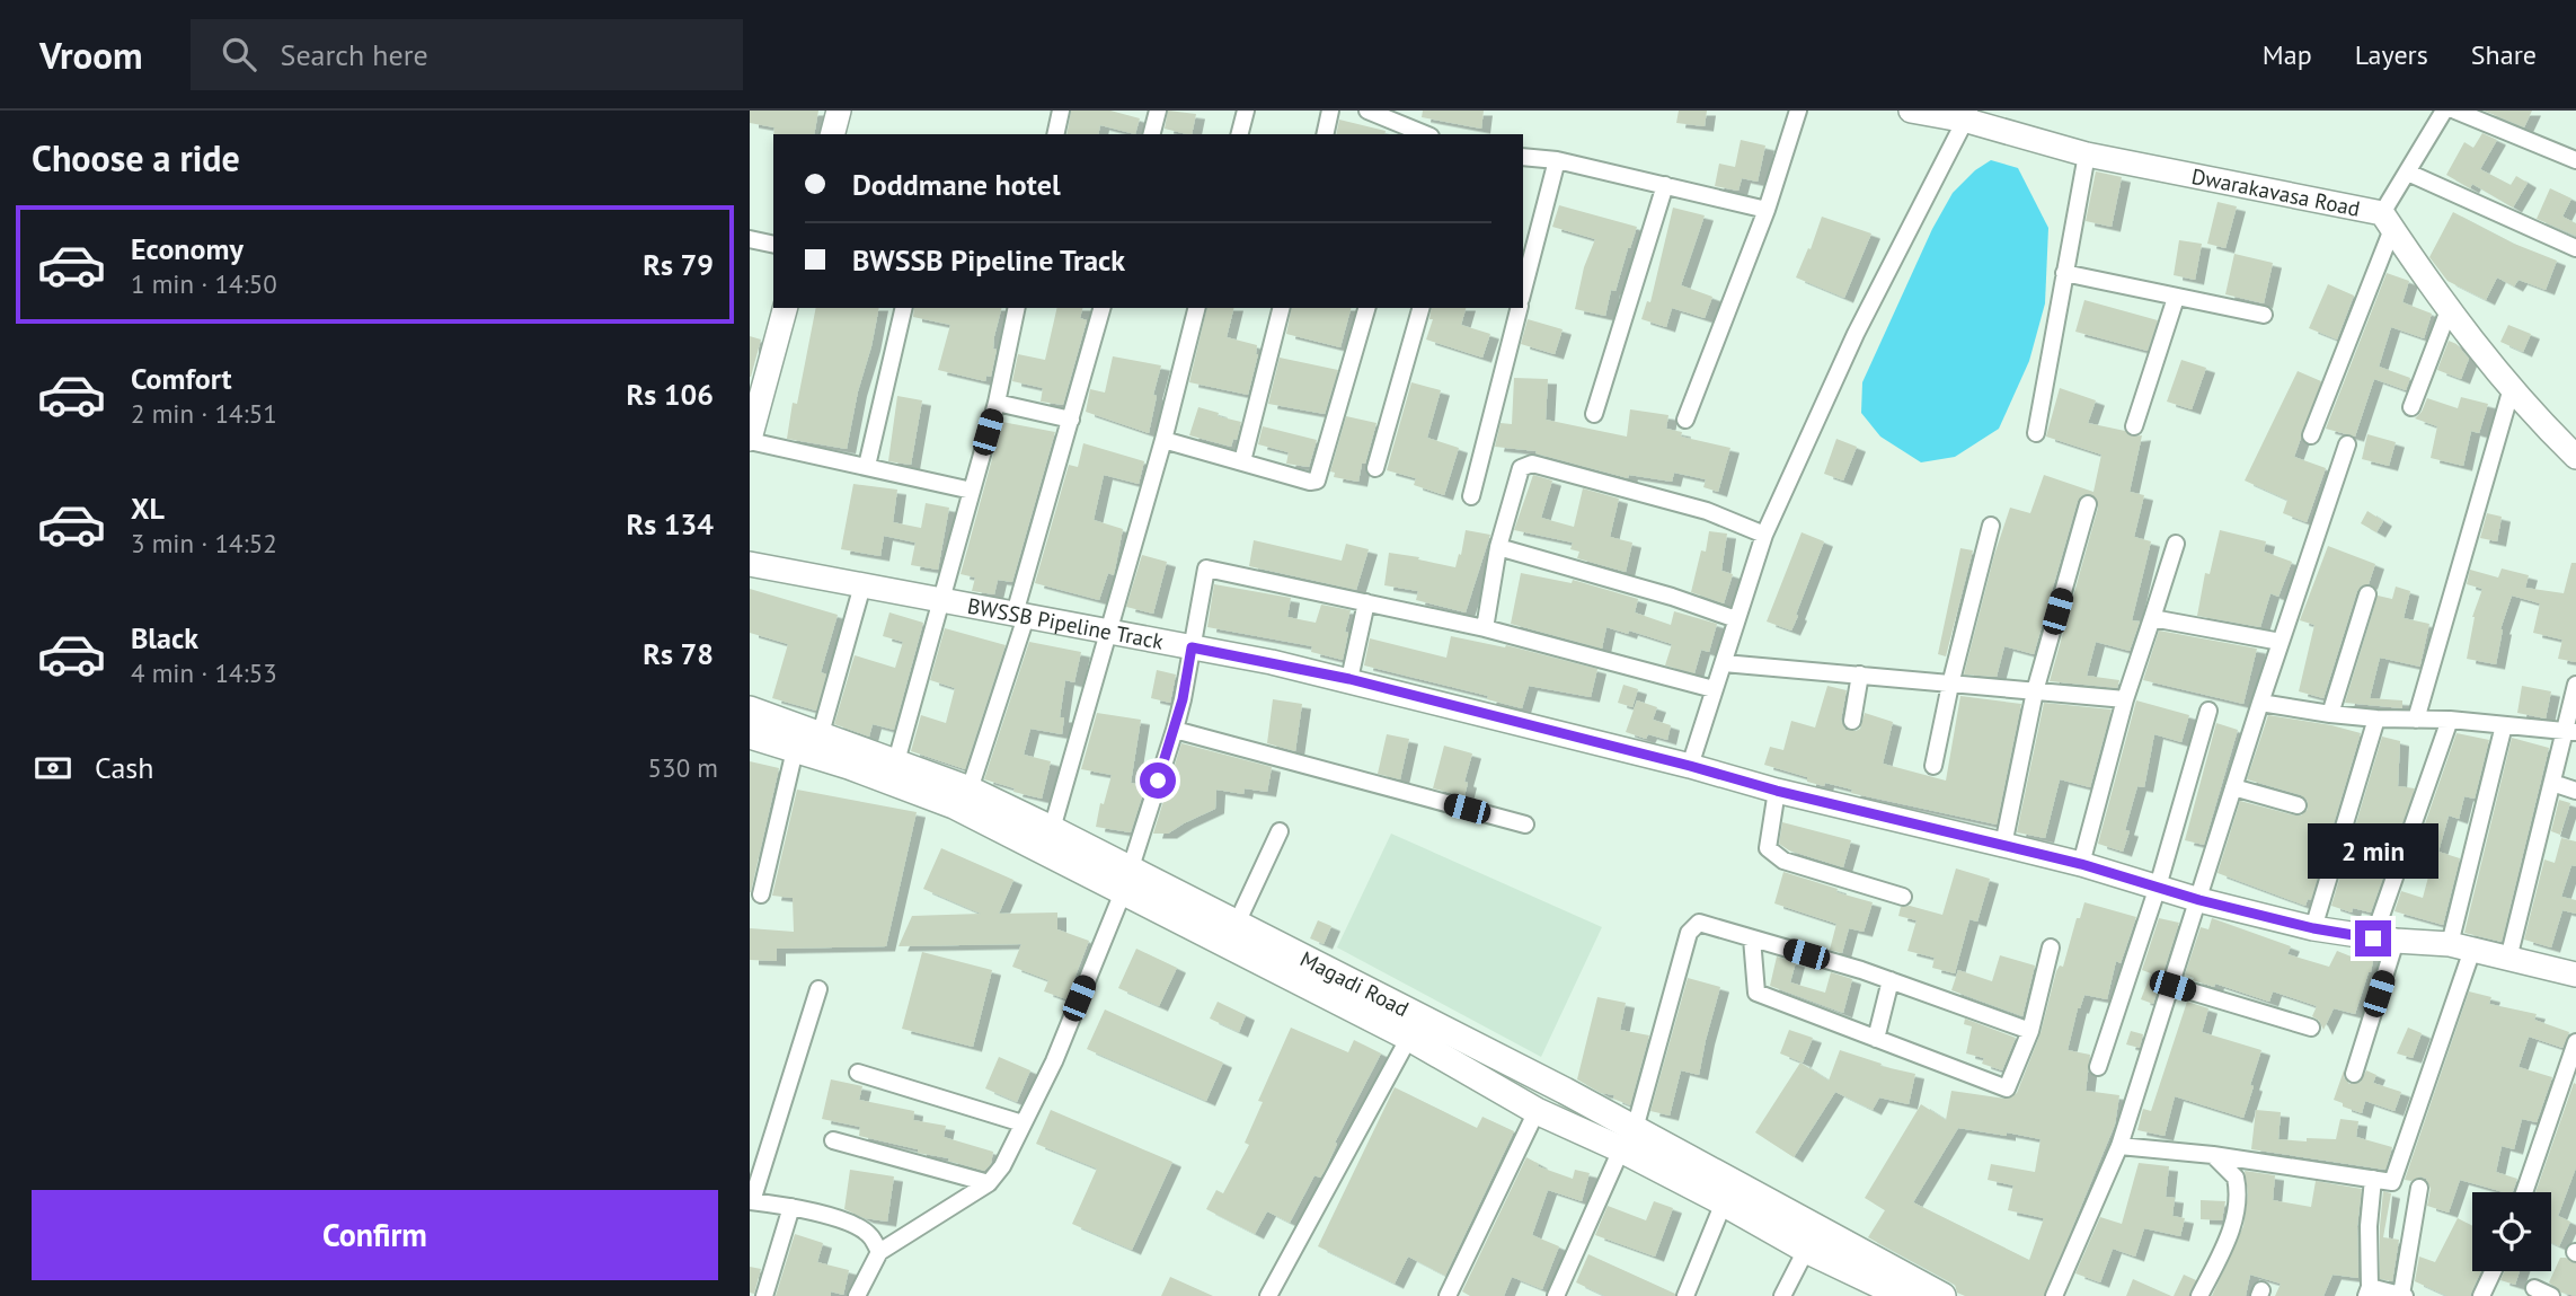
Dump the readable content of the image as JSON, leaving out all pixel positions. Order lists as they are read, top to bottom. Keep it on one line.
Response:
{"streets":{"main road":["Magadi Road"],"street":["Dwarakavasa Road","BWSSB Pipeline Track"]},"page":{"header":"Vroom","search":"Search here","nav":["Map","Layers","Share"],"heading":"Choose a ride","banner":["Doddmane hotel","BWSSB Pipeline Track"],"list":[{"name":"Economy","note":"1 min · 14:50","value":"Rs 79"},{"name":"Comfort","note":"2 min · 14:51","value":"Rs 106"},{"name":"XL","note":"3 min · 14:52","value":"Rs 134"},{"name":"Black","note":"4 min · 14:53","value":"Rs 78"}],"pay":["Cash","530 m"],"bubble":"2 min","buttons":"Confirm"}}
